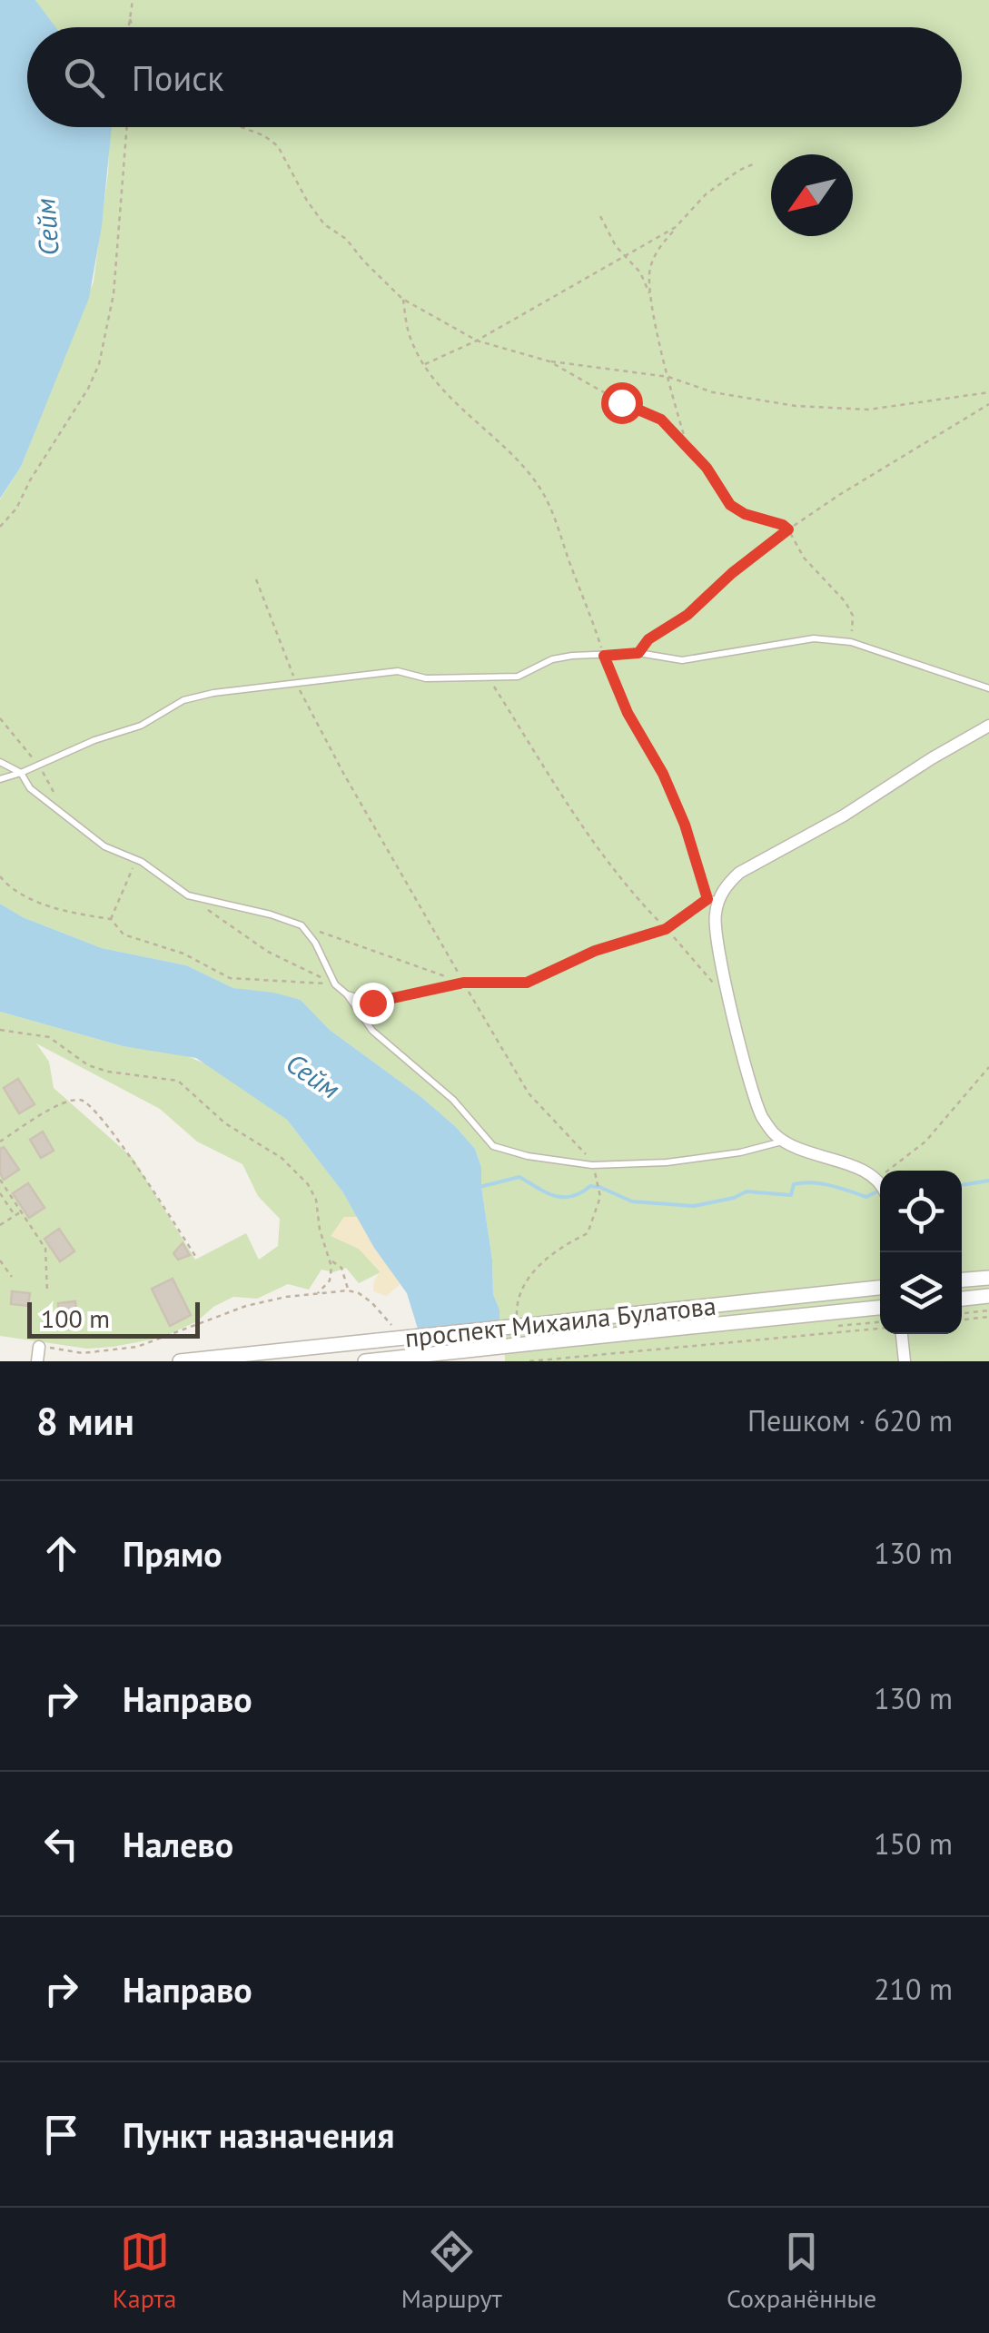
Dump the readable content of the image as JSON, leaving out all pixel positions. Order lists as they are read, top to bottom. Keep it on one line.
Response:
{"streets":{"street":["проспект Михаила Булатова"]},"water":["Сейм"],"scale_bar":"100 m","north":"bottom left","page":{"search":"Поиск","scale":"100 m","heading":["8 мин","Пешком · 620 m"],"list":[["Прямо","130 m"],["Направо","130 m"],["Налево","150 m"],["Направо","210 m"],"Пункт назначения"],"nav":["Карта","Маршрут","Сохранённые"]}}
